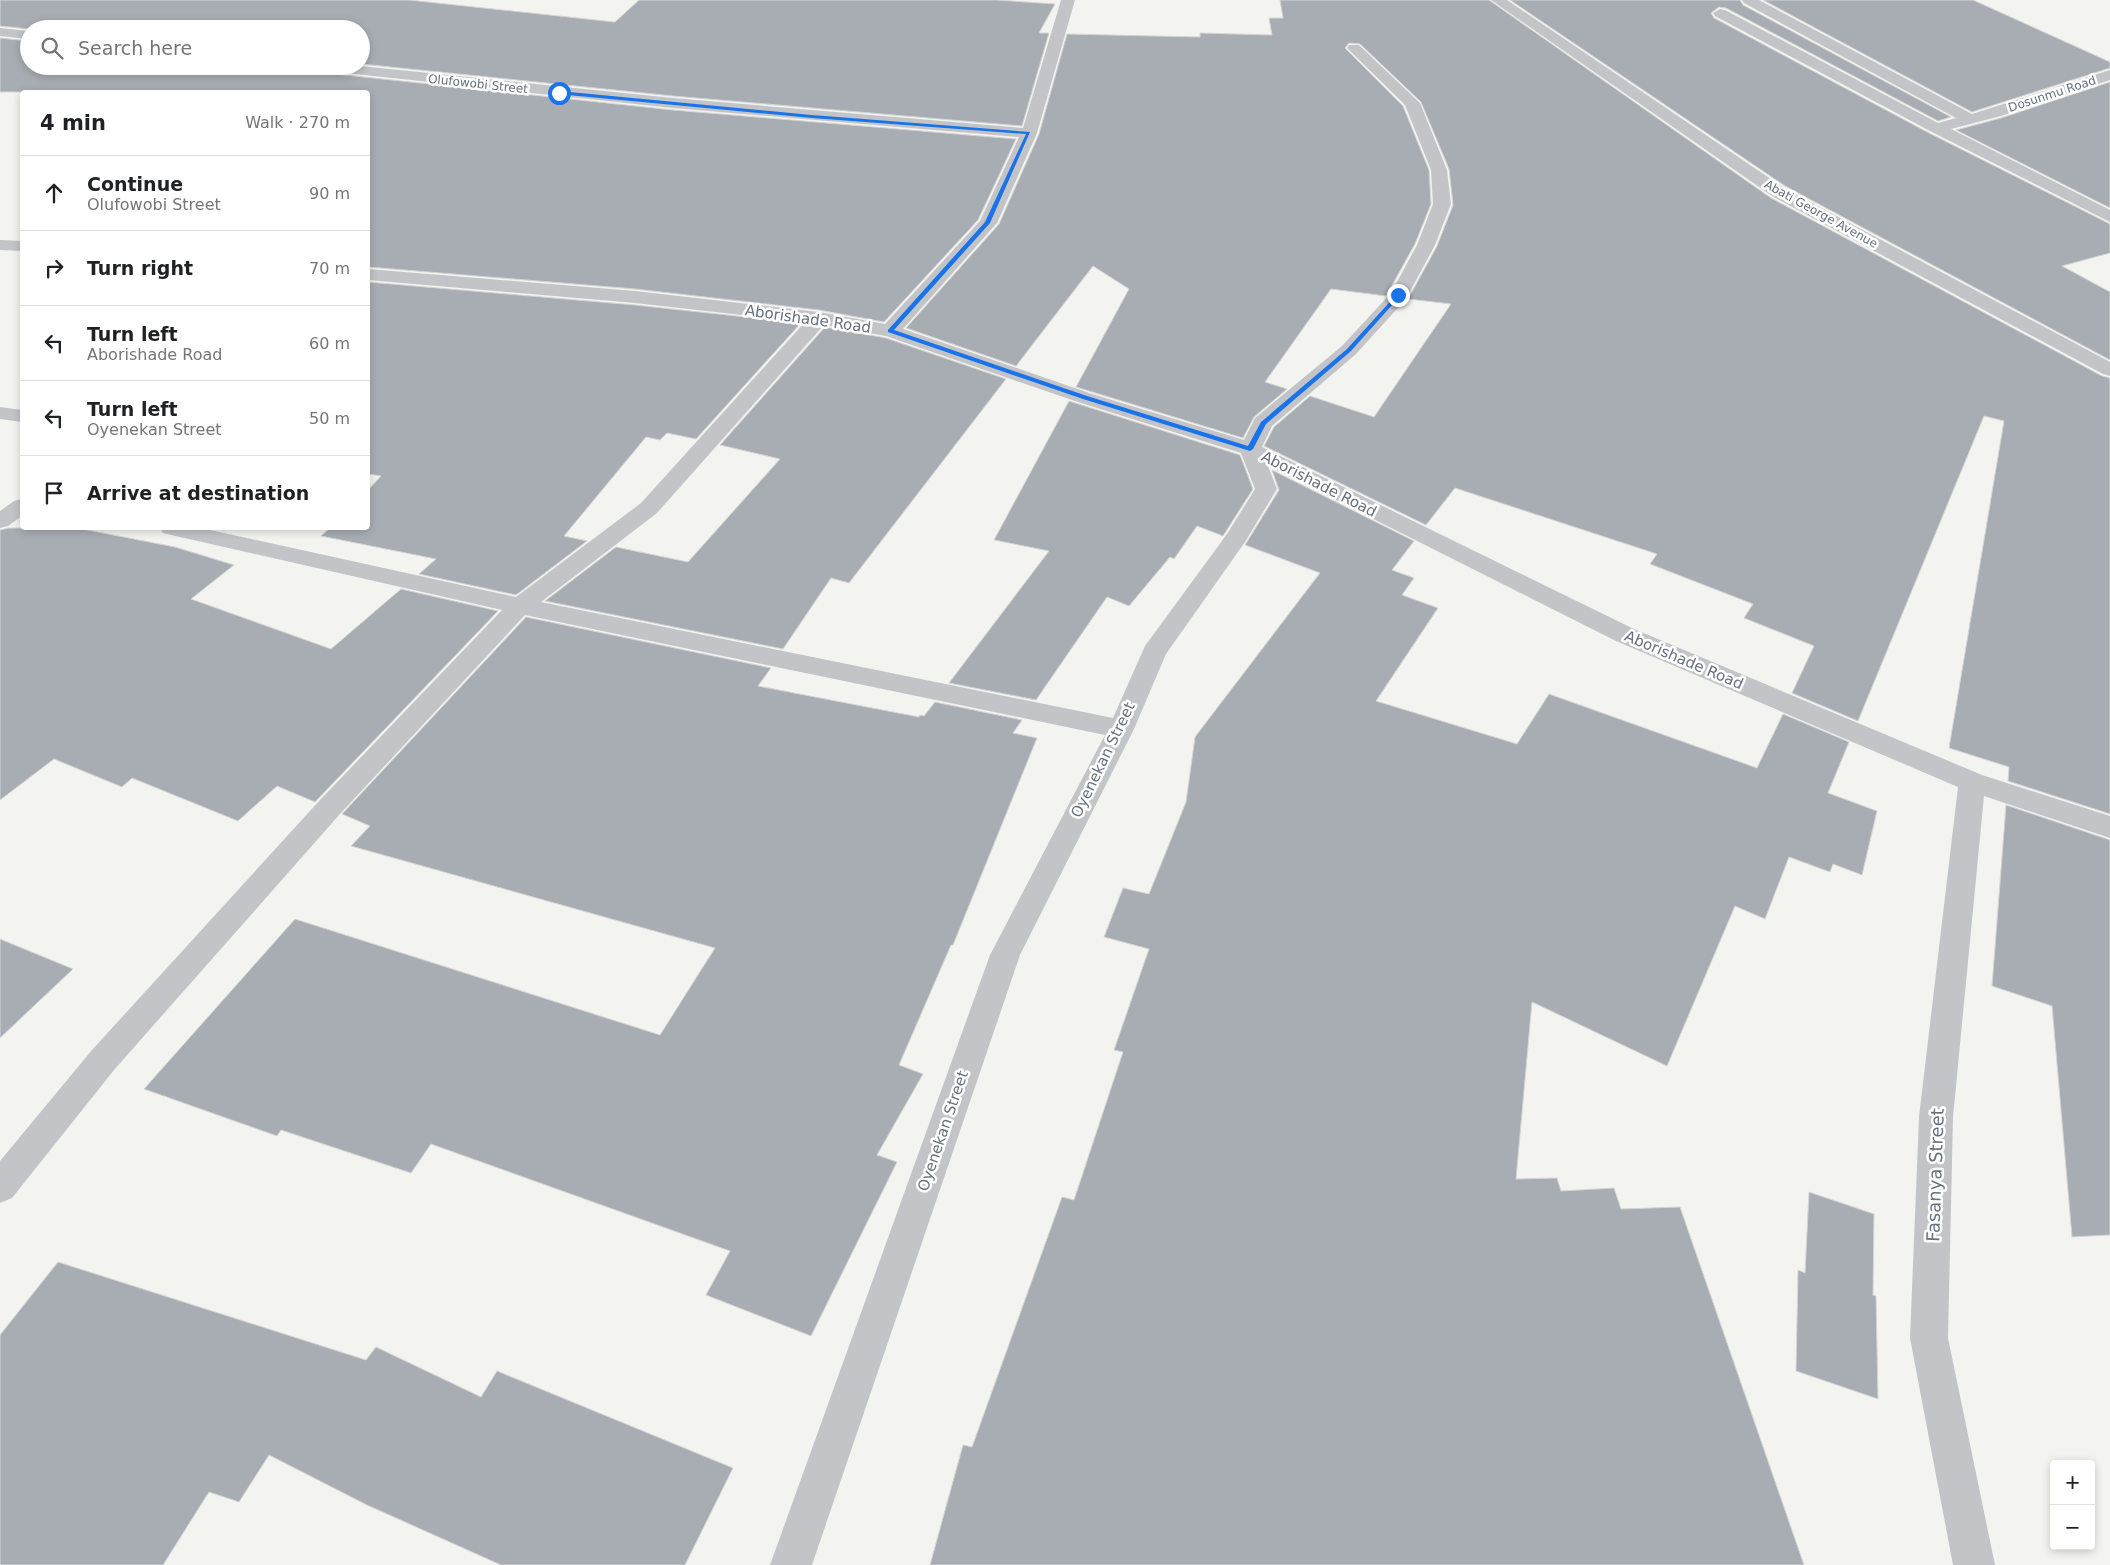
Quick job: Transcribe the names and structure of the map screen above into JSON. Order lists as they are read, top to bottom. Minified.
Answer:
{"streets":{"street":["Olufowobi Street","Dosunmu Road","Abati George Avenue","Aborishade Road","Oyenekan Street","Fasanya Street"]},"crossings":[["Aborishade Road","Oyenekan Street"],["Aborishade Road","Fasanya Street"]],"page":{"search":"Search here","heading":["4 min","Walk · 270 m"],"list":[["Continue","Olufowobi Street","90 m"],["Turn right","70 m"],["Turn left","Aborishade Road","60 m"],["Turn left","Oyenekan Street","50 m"],"Arrive at destination"],"map_buttons":["+","−"]}}
